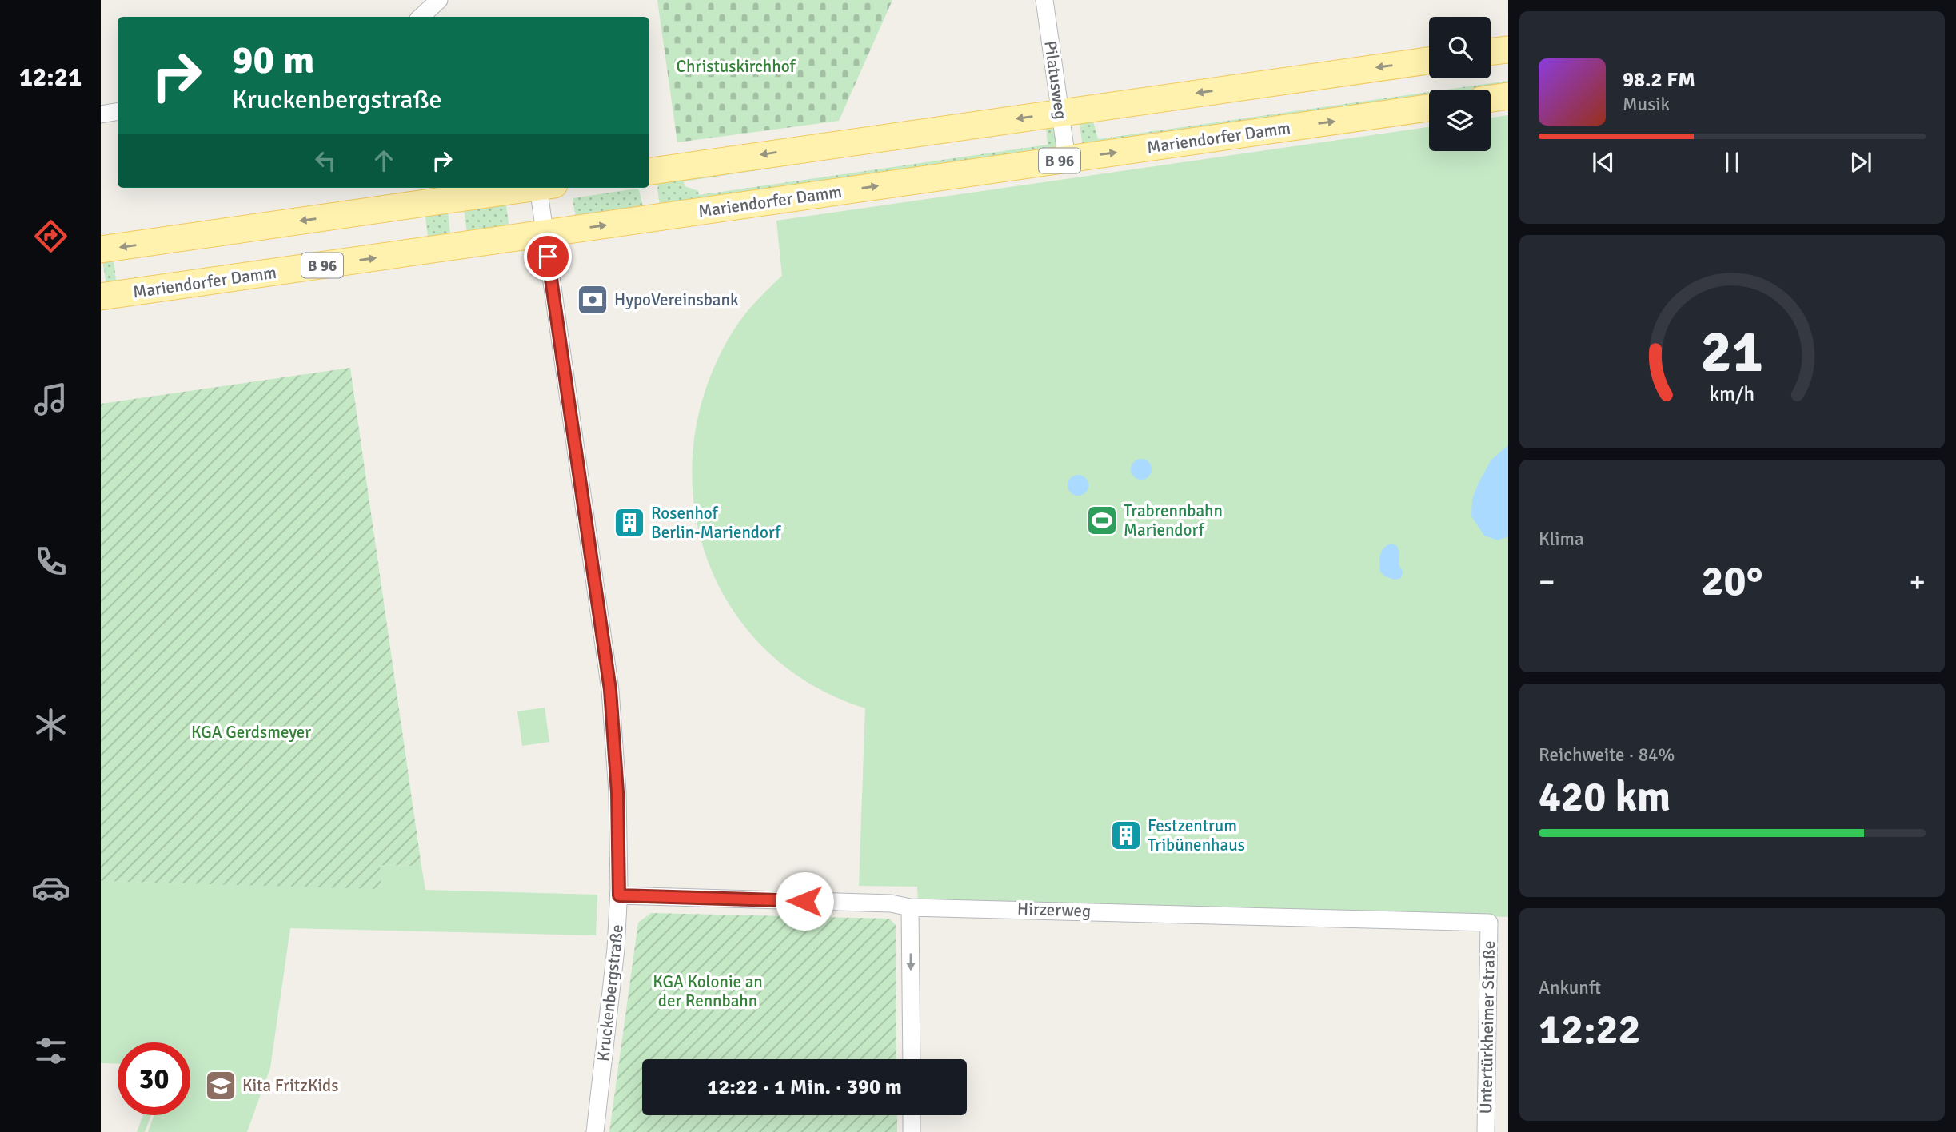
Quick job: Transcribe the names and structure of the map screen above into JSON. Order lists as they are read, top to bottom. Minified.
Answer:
{"streets":{"main road":["Mariendorfer Damm","B 96"],"street":["Pilatusweg","Hirzerweg","Kruckenbergstraße","Untertürkheimer Straße"]},"crossings":[["Pilatusweg","Mariendorfer Damm"],["Mariendorfer Damm","Kruckenbergstraße"],["Hirzerweg","Kruckenbergstraße"],["Hirzerweg","Untertürkheimer Straße"]],"parks":["Christuskirchhof","KGA Gerdsmeyer","KGA Kolonie an der Rennbahn"],"places":{"bank":["HypoVereinsbank"],"sports":["Trabrennbahn Mariendorf"],"building":["Rosenhof Berlin-Mariendorf","Festzentrum Tribünenhaus"],"school or university":["Kita FritzKids"]},"page":{"tabs":"12:21","turn":["90 m","Kruckenbergstraße"],"song":["98.2 FM","Musik"],"tile":["Klima",["Reichweite · 84%","420 km"],["Ankunft","12:22"]],"heat":["−","20°","+"],"limit":"30","trip":"12:22 · 1 Min. · 390 m","gauge":["21","km/h"]}}
